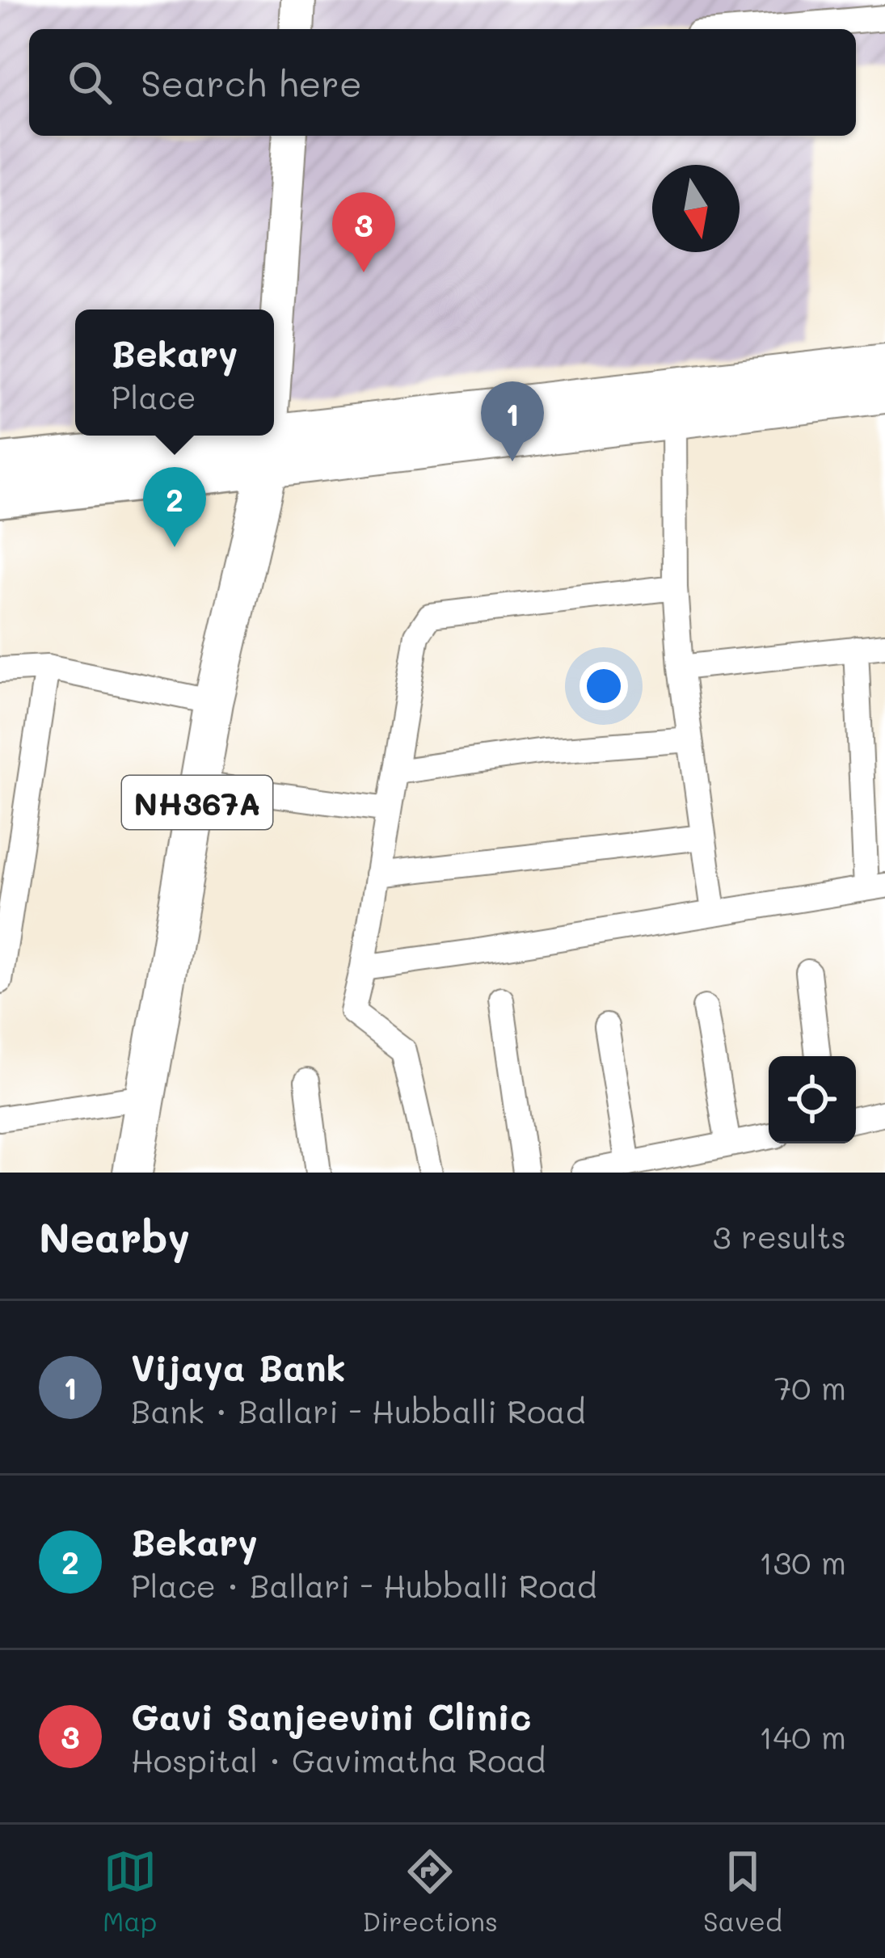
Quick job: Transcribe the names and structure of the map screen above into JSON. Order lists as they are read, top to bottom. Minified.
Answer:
{"streets":{"highway":["NH367A"]},"north":"bottom","page":{"search":"Search here","pins":["3","1","2"],"popup":["Bekary","Place"],"heading":["Nearby","3 results"],"list":[{"mark":"1","name":"Vijaya Bank","note":"Bank · Ballari - Hubballi Road","value":"70 m"},{"mark":"2","name":"Bekary","note":"Place · Ballari - Hubballi Road","value":"130 m"},{"mark":"3","name":"Gavi Sanjeevini Clinic","note":"Hospital · Gavimatha Road","value":"140 m"}],"nav":["Map","Directions","Saved"]}}
